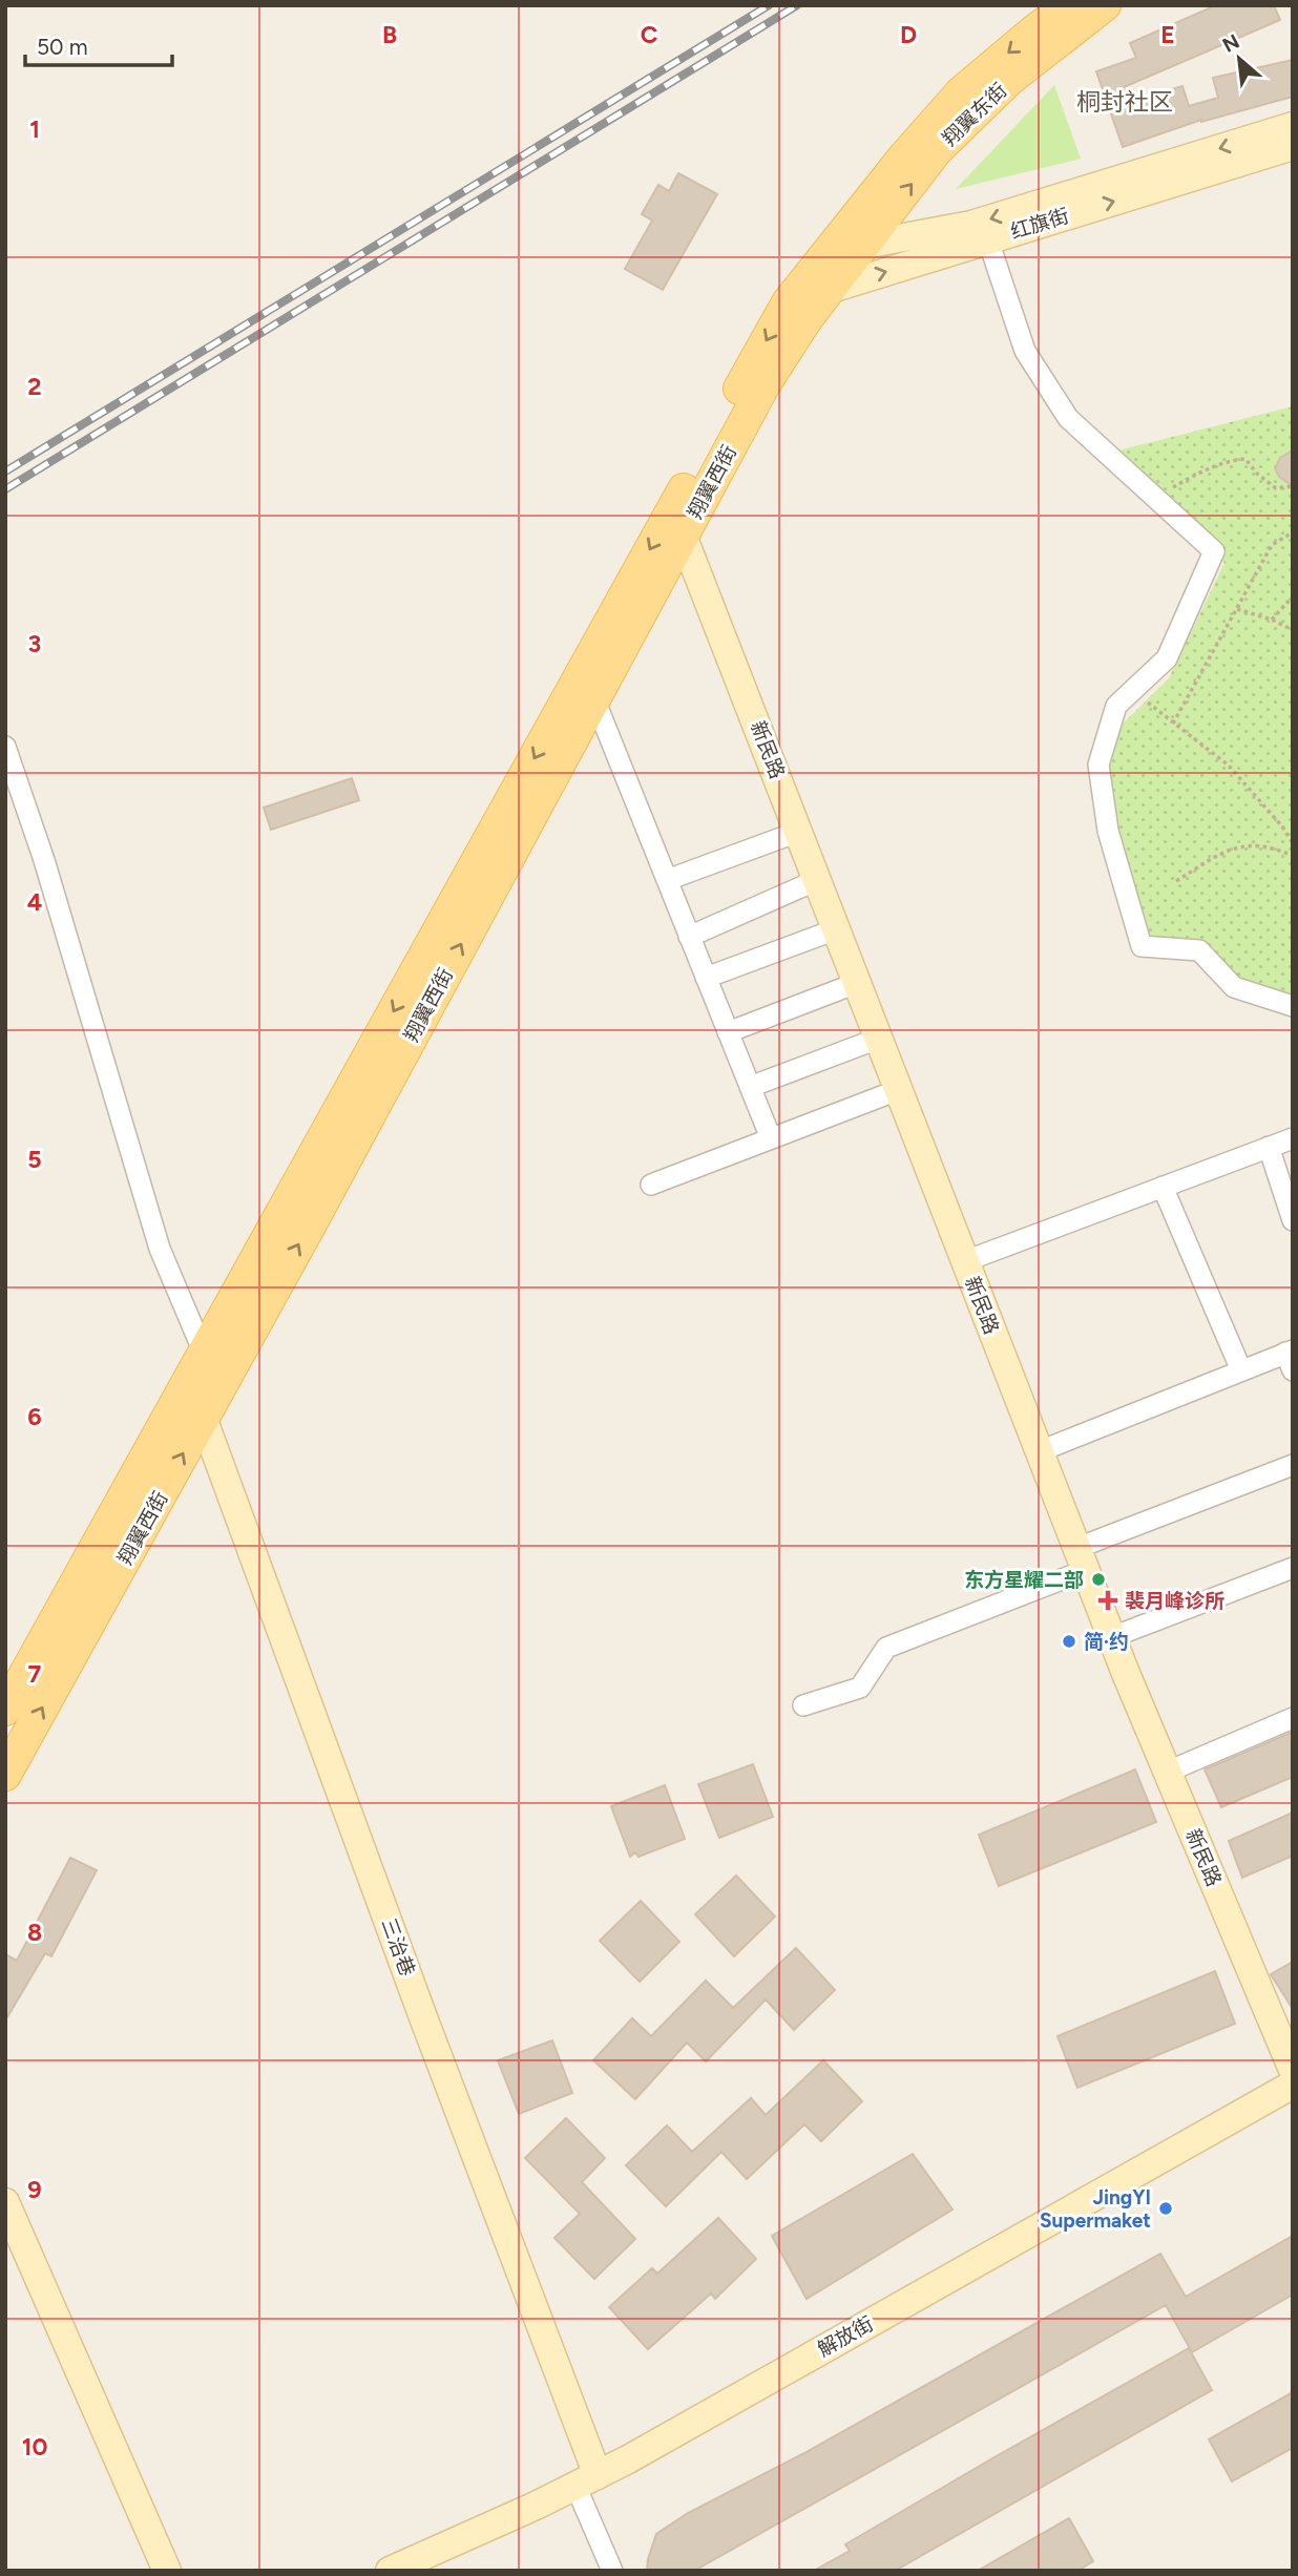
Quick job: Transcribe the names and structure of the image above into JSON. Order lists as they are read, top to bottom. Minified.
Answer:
{"streets":{"main road":["翔翼东街","翔翼西街"],"street":["红旗街","新民路","三治巷","解放街"]},"crossings":[["翔翼东街","红旗街"],["翔翼东街","翔翼西街"],["红旗街","翔翼西街"],["翔翼西街","新民路"],["翔翼西街","三治巷"],["三治巷","解放街"]],"districts":["桐封社区"],"places":{"other":["东方星耀二部","简·约","JingYI Supermaket"],"health":["裴月峰诊所"]},"scale_bar":"50 m","north":"top left","grid":{"columns":["B","C","D","E"],"rows":["1","2","3","4","5","6","7","8","9","10"]}}
